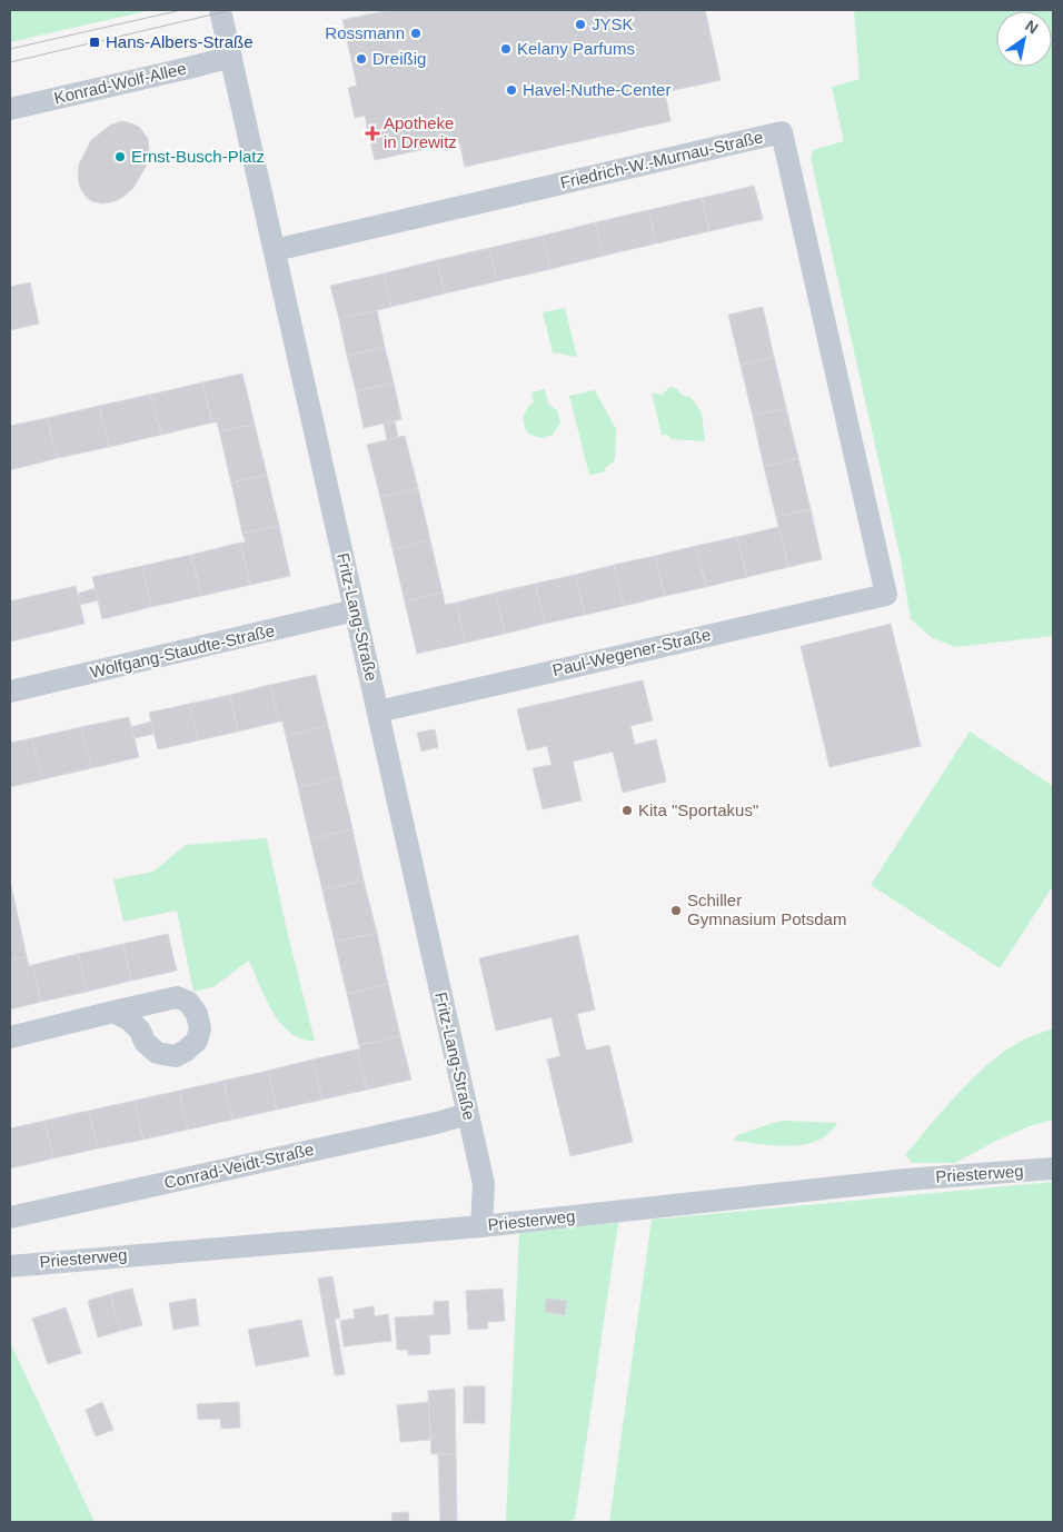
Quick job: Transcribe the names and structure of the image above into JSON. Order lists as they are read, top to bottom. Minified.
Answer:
{"streets":{"street":["Konrad-Wolf-Allee","Friedrich-W.-Murnau-Straße","Fritz-Lang-Straße","Wolfgang-Staudte-Straße","Paul-Wegener-Straße","Conrad-Veidt-Straße","Priesterweg"]},"crossings":[["Konrad-Wolf-Allee","Fritz-Lang-Straße"],["Friedrich-W.-Murnau-Straße","Fritz-Lang-Straße"],["Friedrich-W.-Murnau-Straße","Paul-Wegener-Straße"],["Fritz-Lang-Straße","Wolfgang-Staudte-Straße"],["Fritz-Lang-Straße","Paul-Wegener-Straße"],["Fritz-Lang-Straße","Conrad-Veidt-Straße"],["Fritz-Lang-Straße","Priesterweg"]],"places":{"other":["JYSK","Rossmann","Kelany Parfums","Dreißig","Havel-Nuthe-Center","Ernst-Busch-Platz","Kita \"Sportakus\"","Schiller Gymnasium Potsdam"],"transit":["Hans-Albers-Straße"],"health":["Apotheke in Drewitz"]},"north":"top right"}
